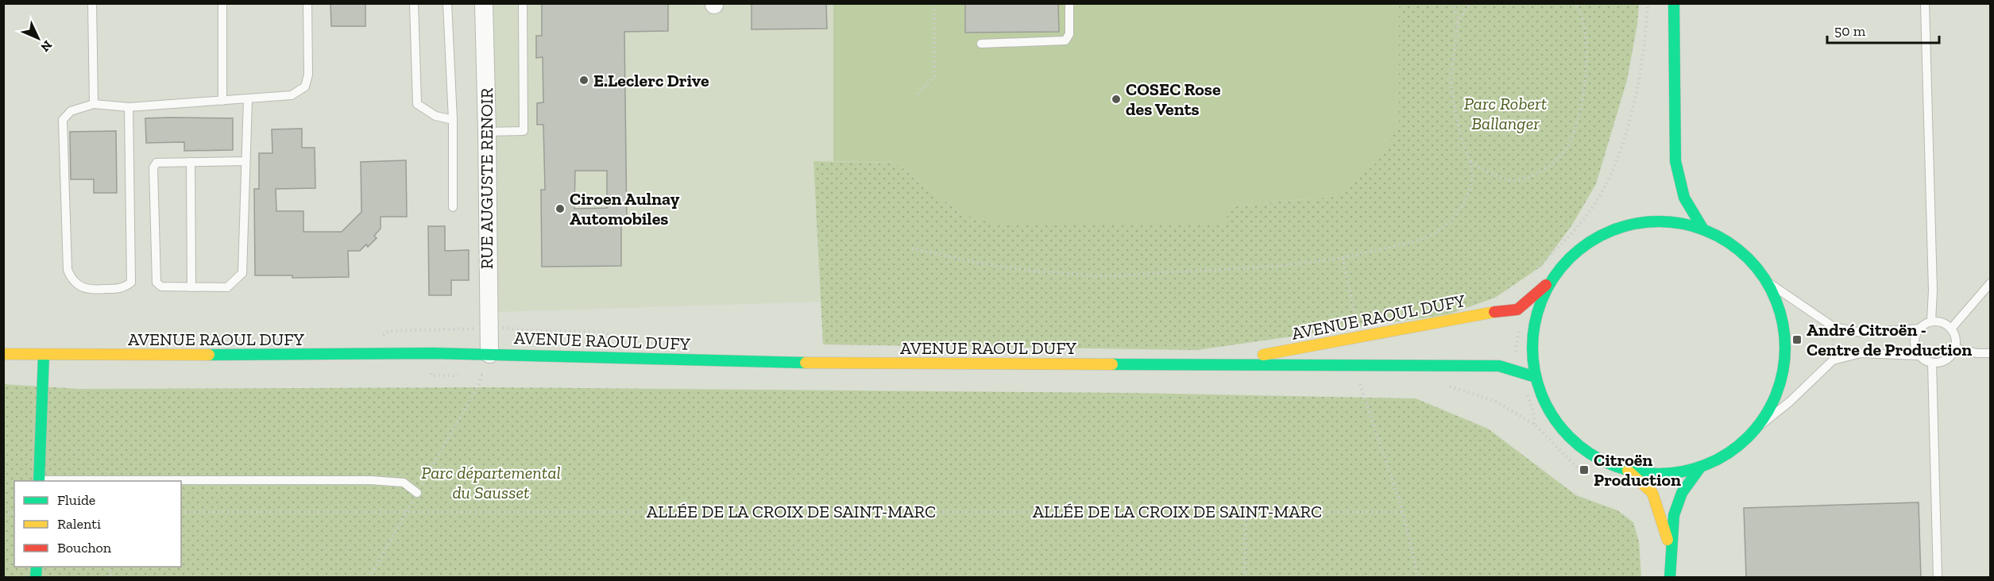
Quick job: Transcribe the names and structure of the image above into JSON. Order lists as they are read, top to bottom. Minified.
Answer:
{"streets":{"main road":["AVENUE RAOUL DUFY"],"street":["RUE AUGUSTE RENOIR"],"path":["ALLÉE DE LA CROIX DE SAINT-MARC"]},"crossings":[["RUE AUGUSTE RENOIR","AVENUE RAOUL DUFY"]],"parks":["Parc Robert Ballanger","Parc départemental du Sausset"],"places":{"other":["E.Leclerc Drive","COSEC Rose des Vents","Ciroen Aulnay Automobiles"],"transit":["André Citroën - Centre de Production","Citroën Production"]},"legend":["Fluide","Ralenti","Bouchon"],"scale_bar":"50 m","north":"bottom right"}
